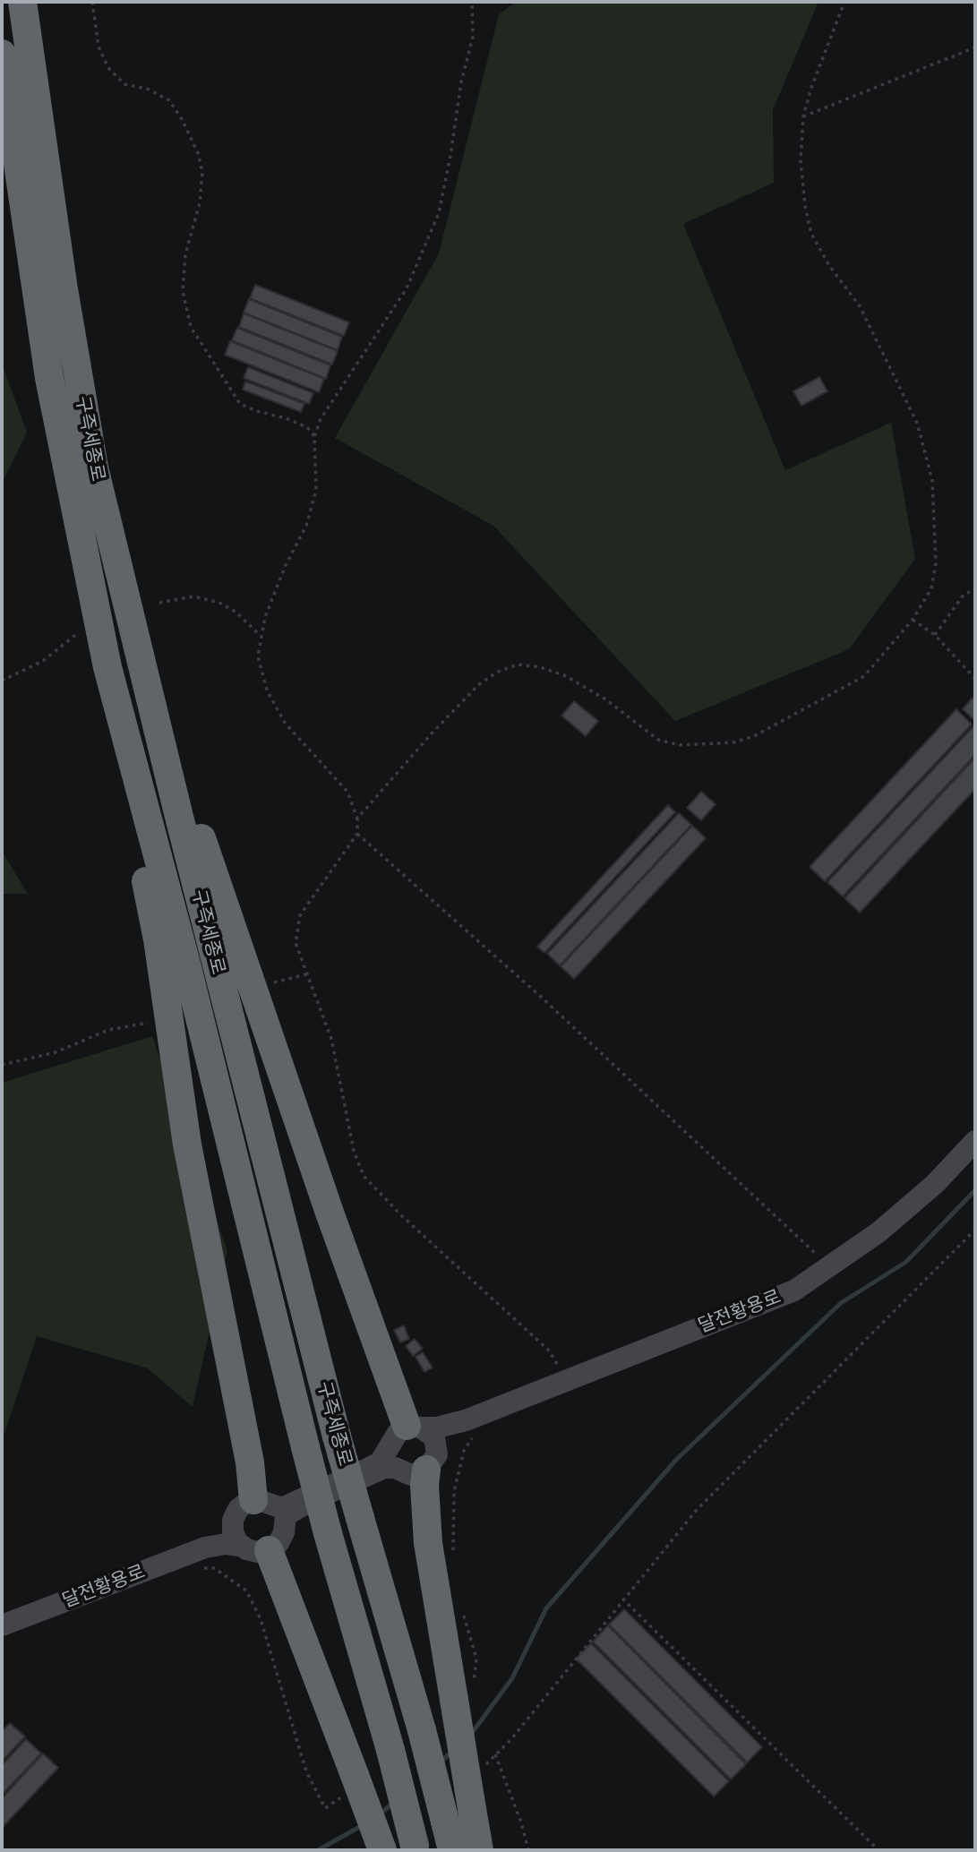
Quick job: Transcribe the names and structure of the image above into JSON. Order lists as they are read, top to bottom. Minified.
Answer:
{"streets":{"highway":["구즉세종로"],"main road":["달전황용로"]}}
